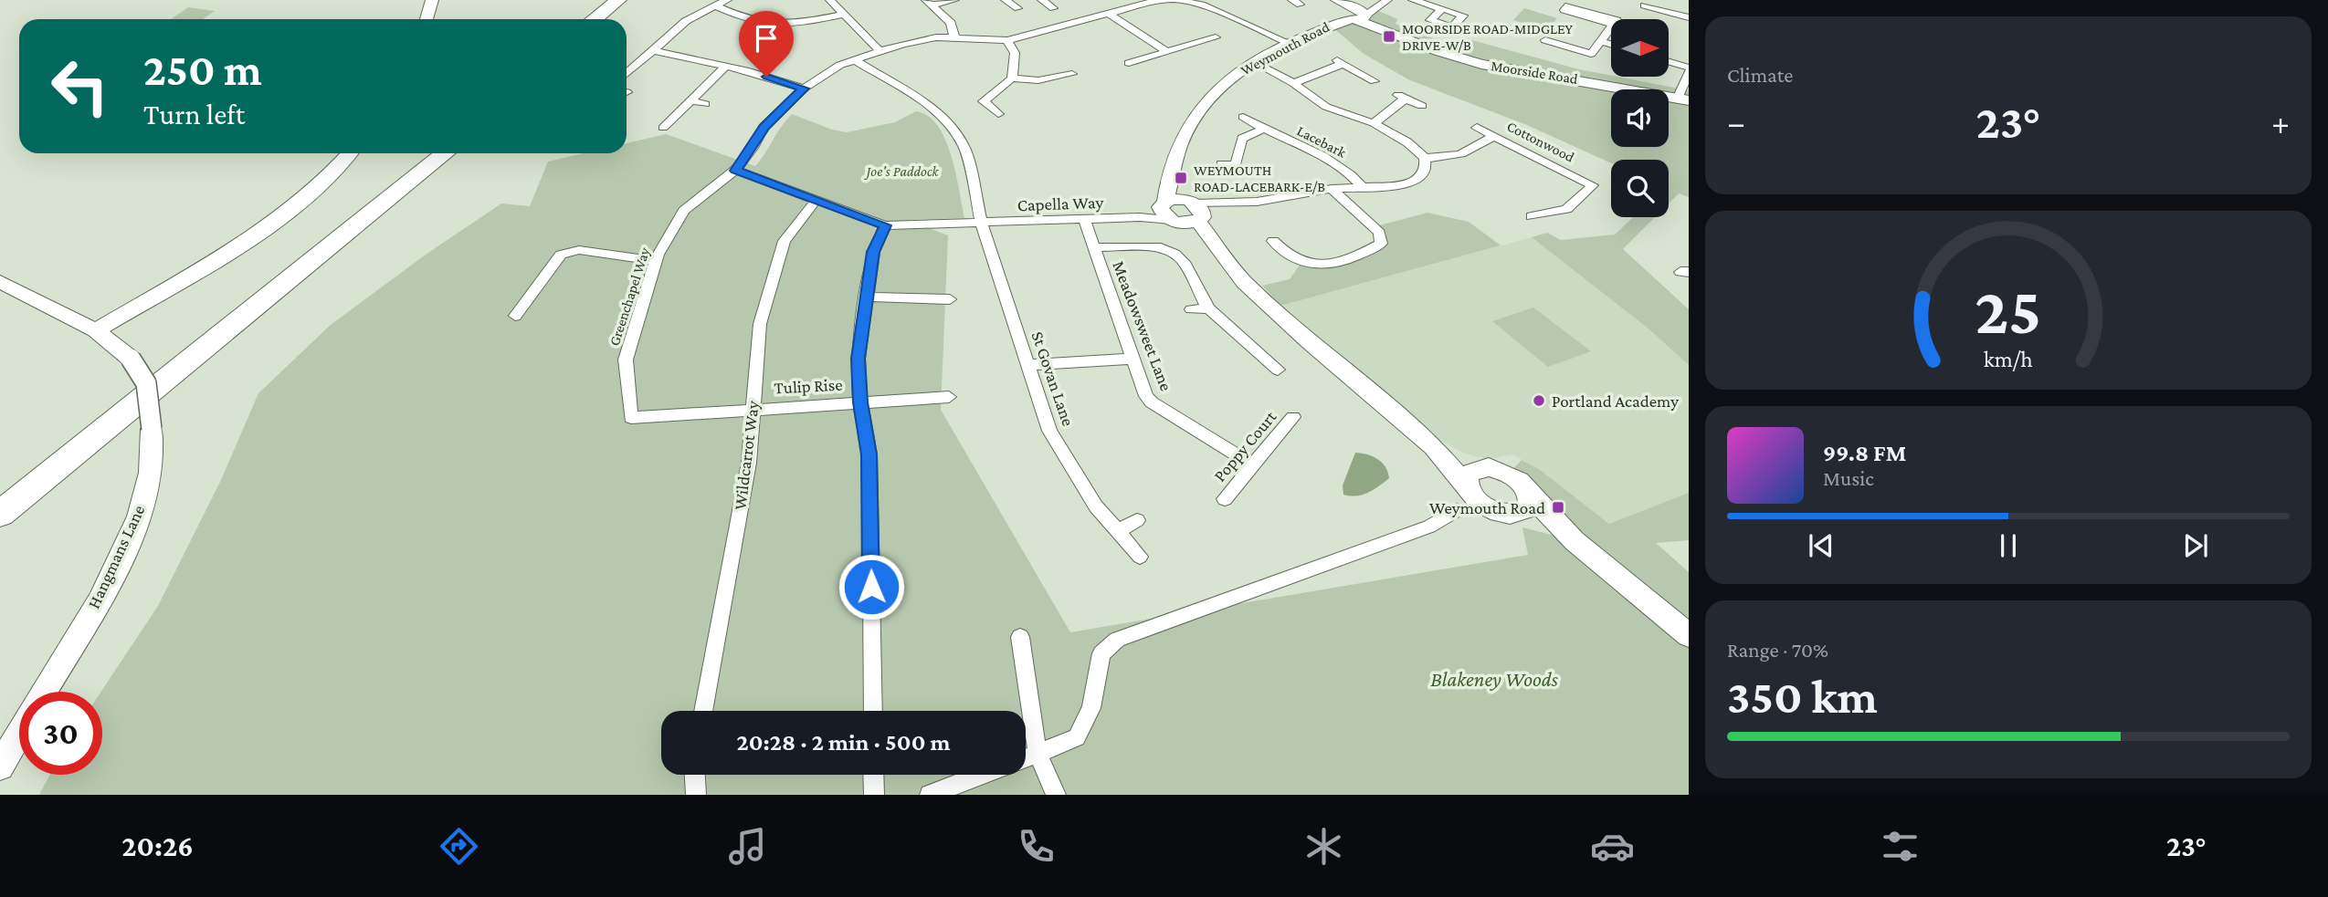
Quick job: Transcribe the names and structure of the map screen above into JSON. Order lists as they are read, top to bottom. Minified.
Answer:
{"streets":{"street":["Weymouth Road","Moorside Road","Lacebark","Cottonwood","Capella Way","Greenchapel Way","Meadowsweet Lane","St Govan Lane","Tulip Rise","Poppy Court","Wildcarrot Way","Hangmans Lane"]},"crossings":[["Weymouth Road","Moorside Road"],["Weymouth Road","Capella Way"],["Capella Way","Meadowsweet Lane"],["Capella Way","St Govan Lane"],["Greenchapel Way","St Govan Lane"],["Greenchapel Way","Tulip Rise"],["Meadowsweet Lane","Poppy Court"],["Tulip Rise","Wildcarrot Way"]],"parks":["Joe's Paddock","Blakeney Woods"],"places":{"transit":["MOORSIDE ROAD-MIDGLEY DRIVE-W/B","WEYMOUTH ROAD-LACEBARK-E/B","Weymouth Road"],"other":["Portland Academy"]},"north":"right","page":{"tile":["Climate",["Range · 70%","350 km"]],"turn":["250 m","Turn left"],"heat":["−","23°","+"],"song":["99.8 FM","Music"],"limit":"30","trip":"20:28 · 2 min · 500 m","tabs":["20:26","23°"],"gauge":["25","km/h"]}}
